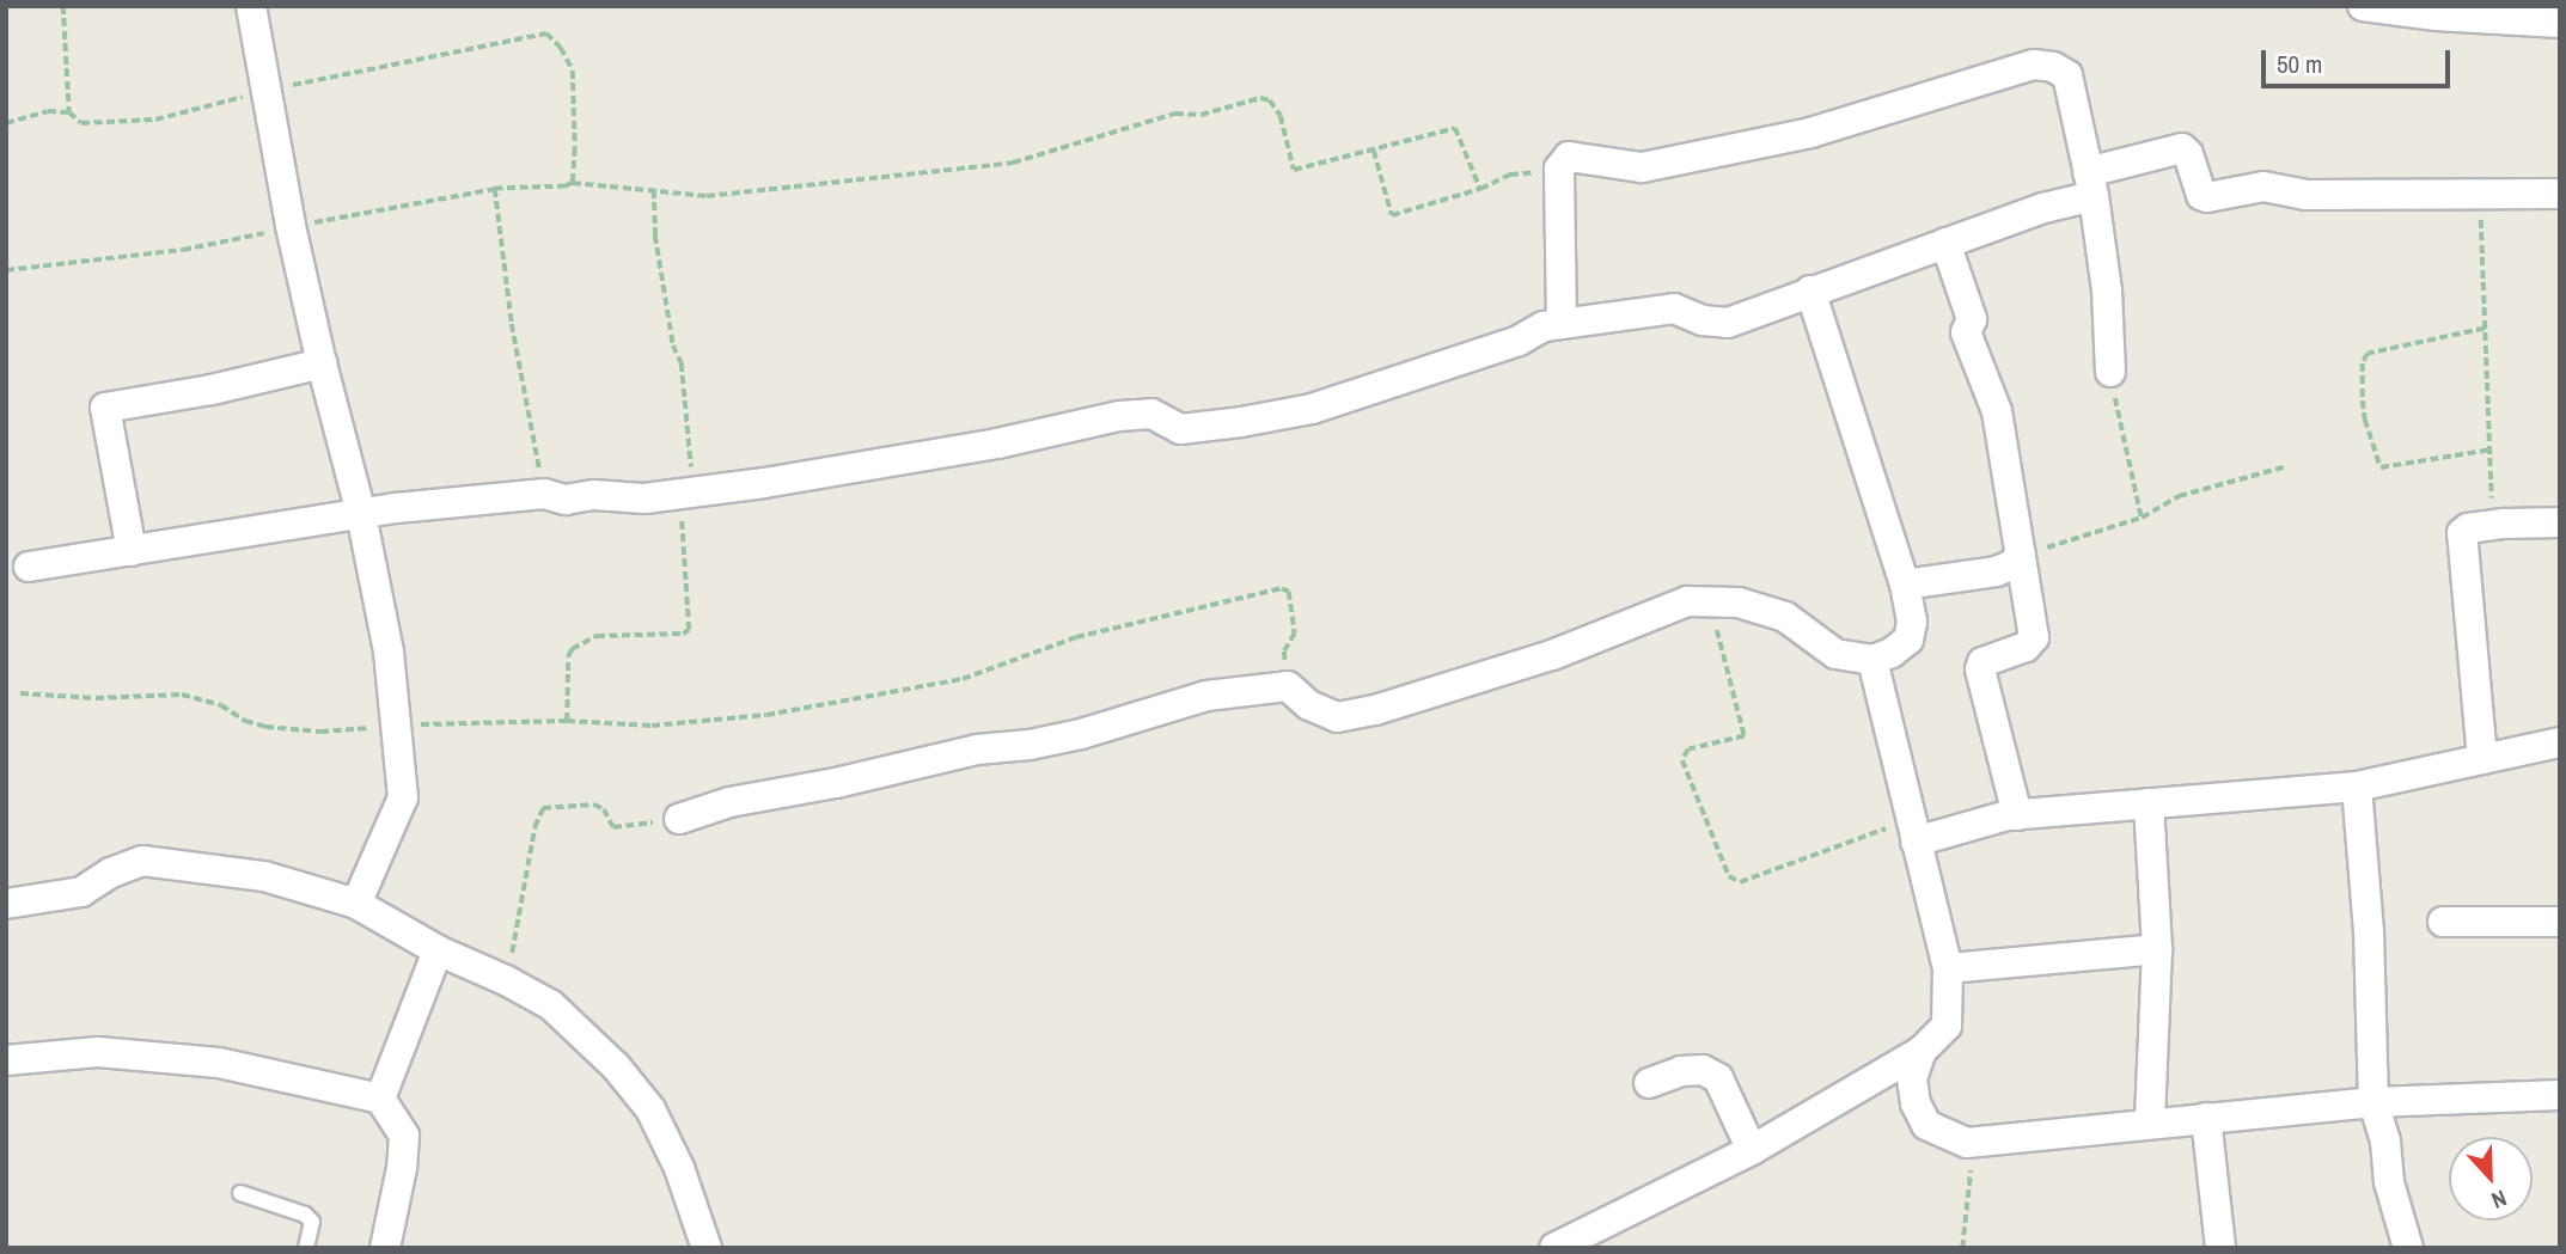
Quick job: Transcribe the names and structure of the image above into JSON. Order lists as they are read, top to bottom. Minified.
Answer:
{"scale_bar":"50 m","north":"bottom"}
